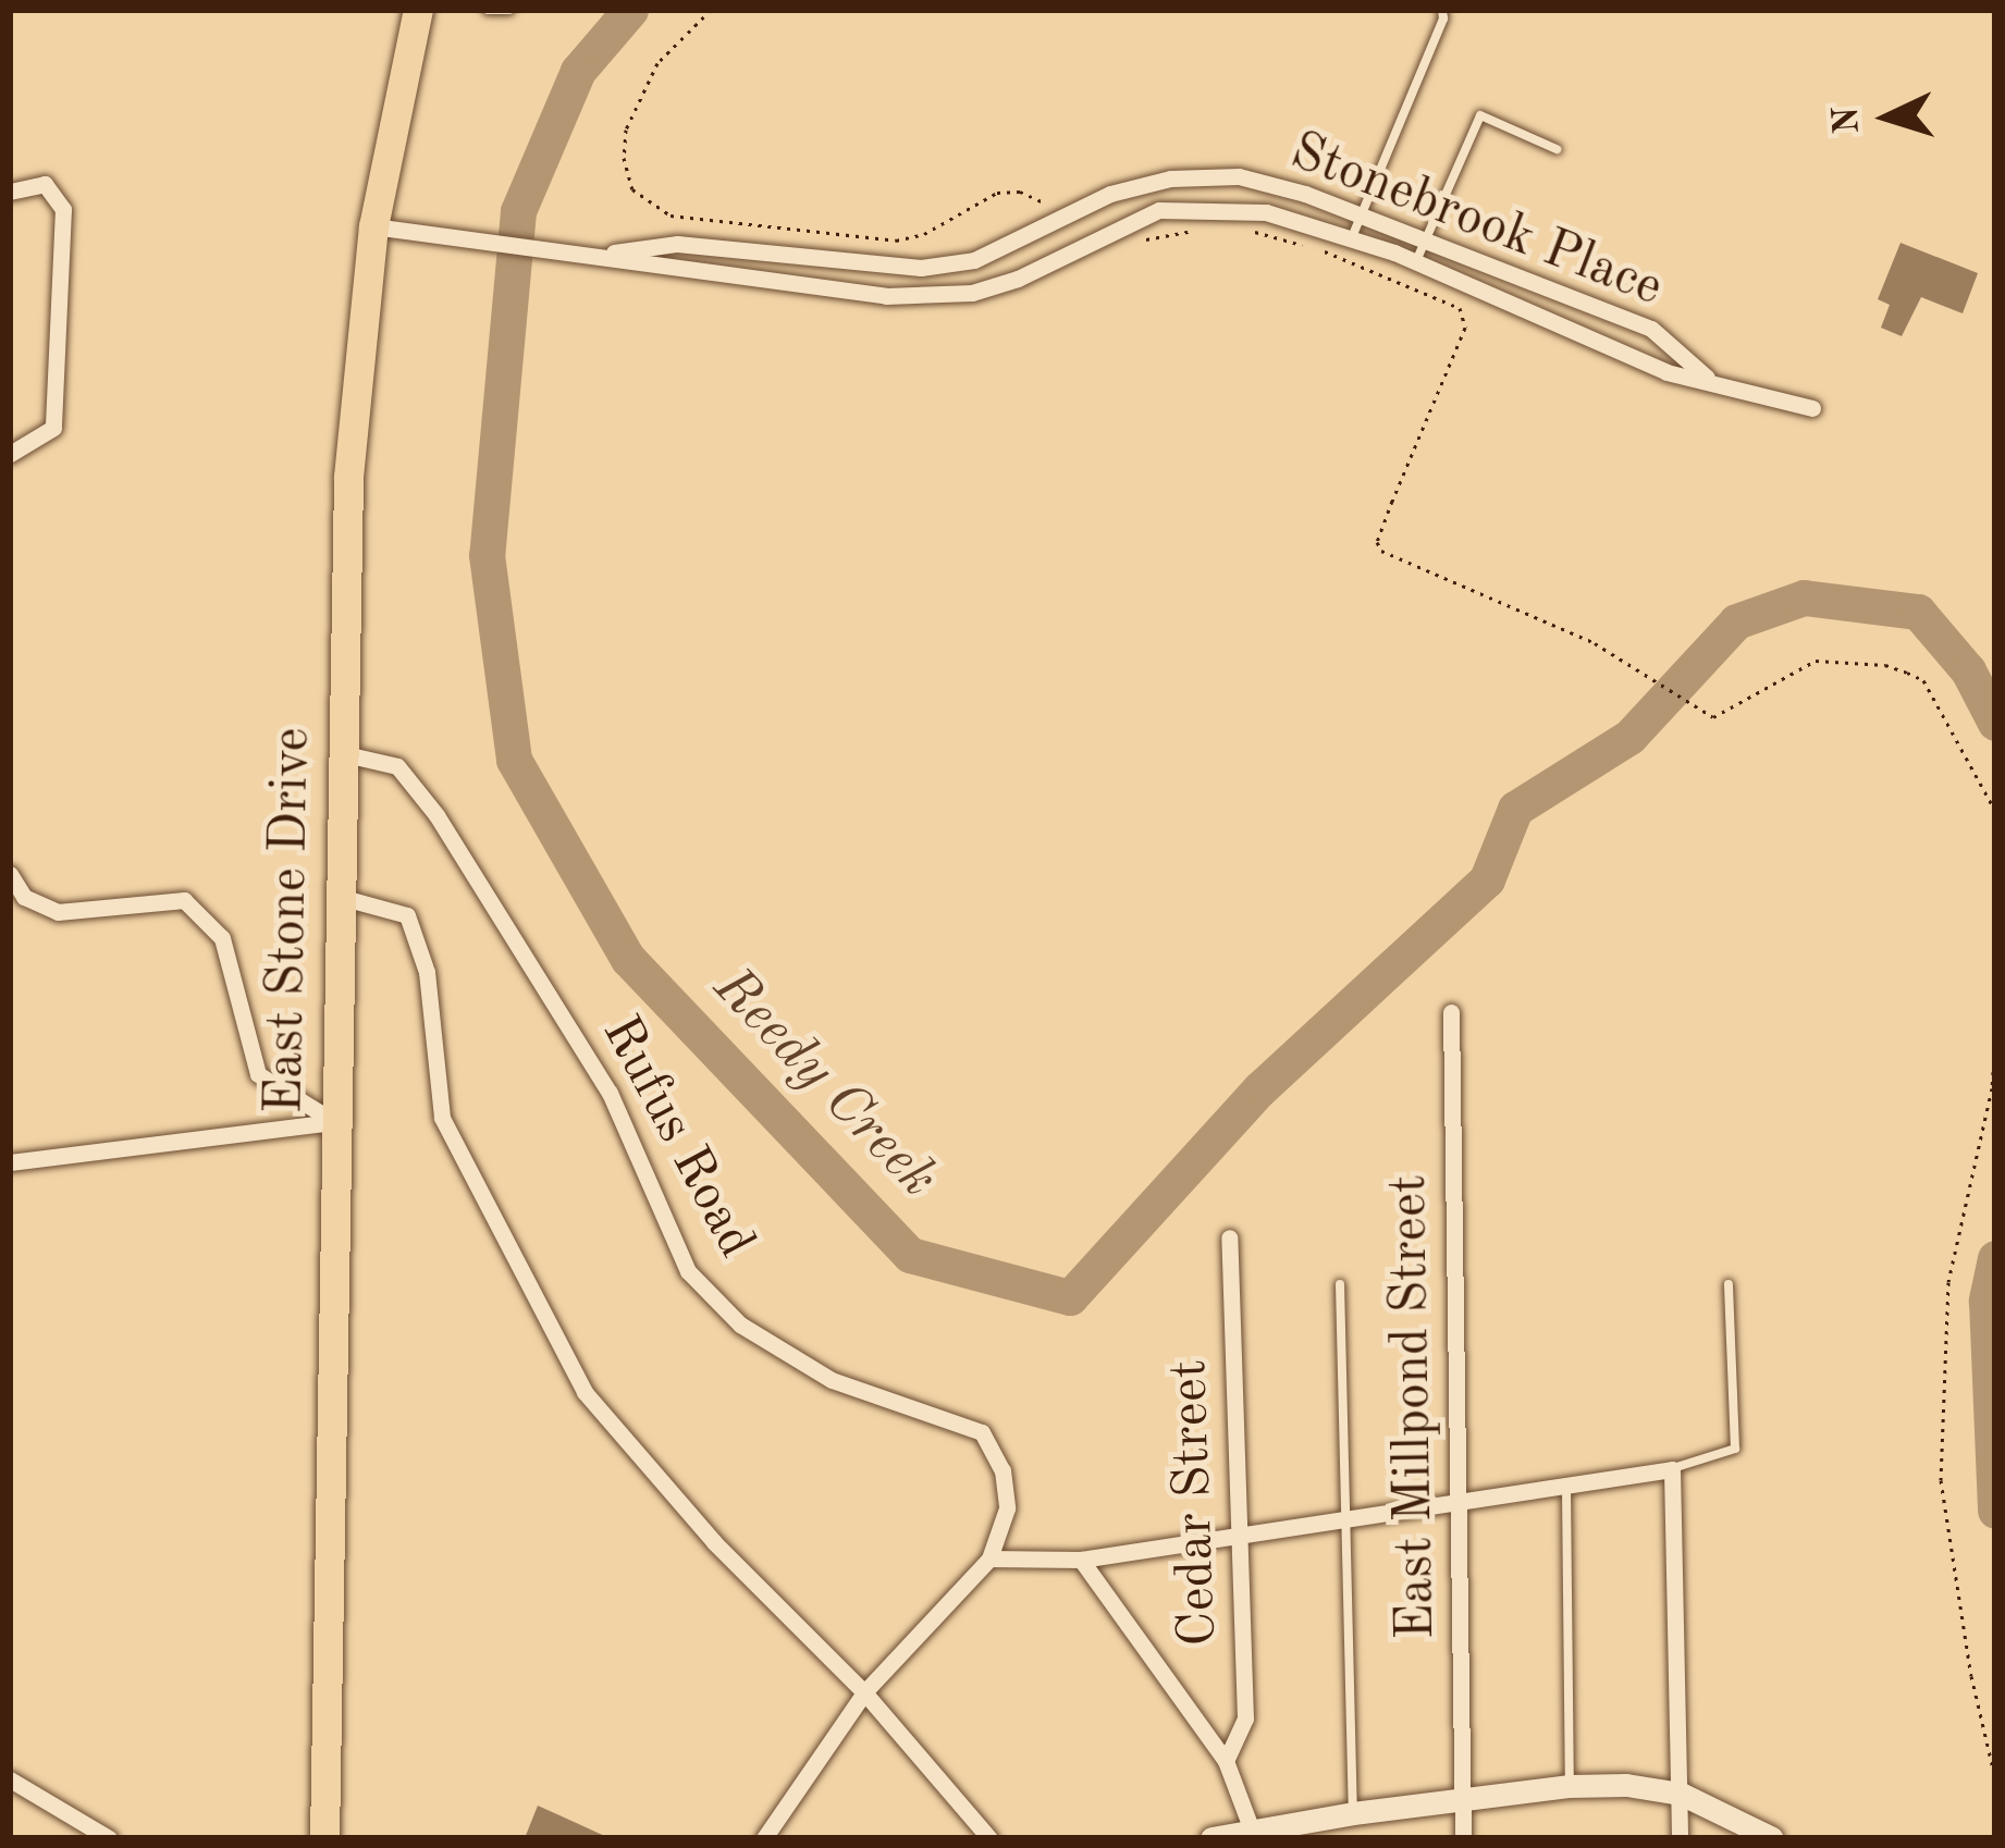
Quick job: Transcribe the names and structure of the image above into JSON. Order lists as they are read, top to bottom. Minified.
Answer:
{"streets":{"highway":["East Stone Drive"],"street":["Stonebrook Place","Rufus Road","East Millpond Street","Cedar Street"]},"crossings":[["Stonebrook Place","East Stone Drive"],["East Stone Drive","Rufus Road"]],"water":["Reedy Creek"],"north":"left"}
